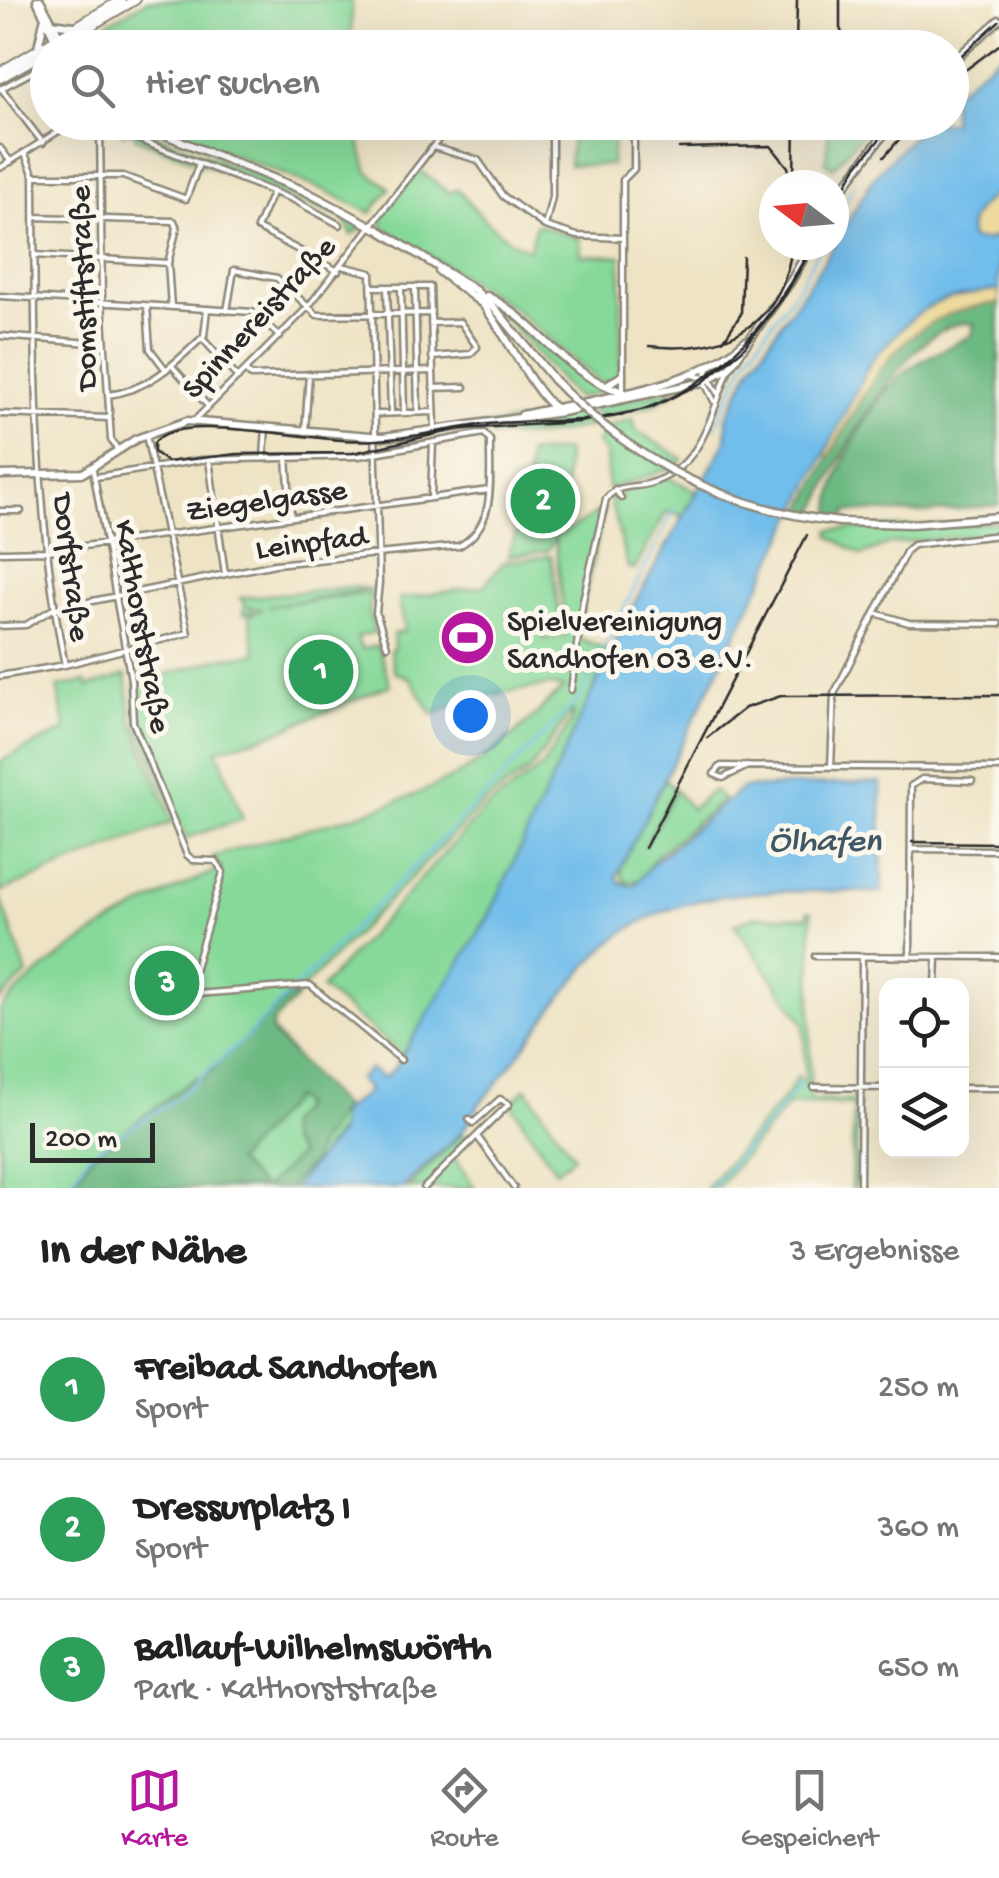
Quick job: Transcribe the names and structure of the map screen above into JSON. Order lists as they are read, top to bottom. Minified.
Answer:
{"streets":{"main road":["Spinnereistraße"],"street":["Domstiftstraße","Ziegelgasse","Leinpfad","Dorfstraße","Kalthorststraße"]},"crossings":[["Domstiftstraße","Spinnereistraße"],["Spinnereistraße","Kalthorststraße"],["Ziegelgasse","Leinpfad"],["Ziegelgasse","Dorfstraße"],["Ziegelgasse","Kalthorststraße"],["Leinpfad","Dorfstraße"],["Leinpfad","Kalthorststraße"]],"water":["Ölhafen"],"places":{"sports":["Spielvereinigung Sandhofen 03 e.V."]},"scale_bar":"200 m","north":"left","page":{"search":"Hier suchen","pins":["2","1","3"],"scale":"200 m","heading":["In der Nähe","3 Ergebnisse"],"list":[{"mark":"1","name":"Freibad Sandhofen","note":"Sport","value":"250 m"},{"mark":"2","name":"Dressurplatz I","note":"Sport","value":"360 m"},{"mark":"3","name":"Ballauf-Wilhelmswörth","note":"Park · Kalthorststraße","value":"650 m"}],"nav":["Karte","Route","Gespeichert"]}}
